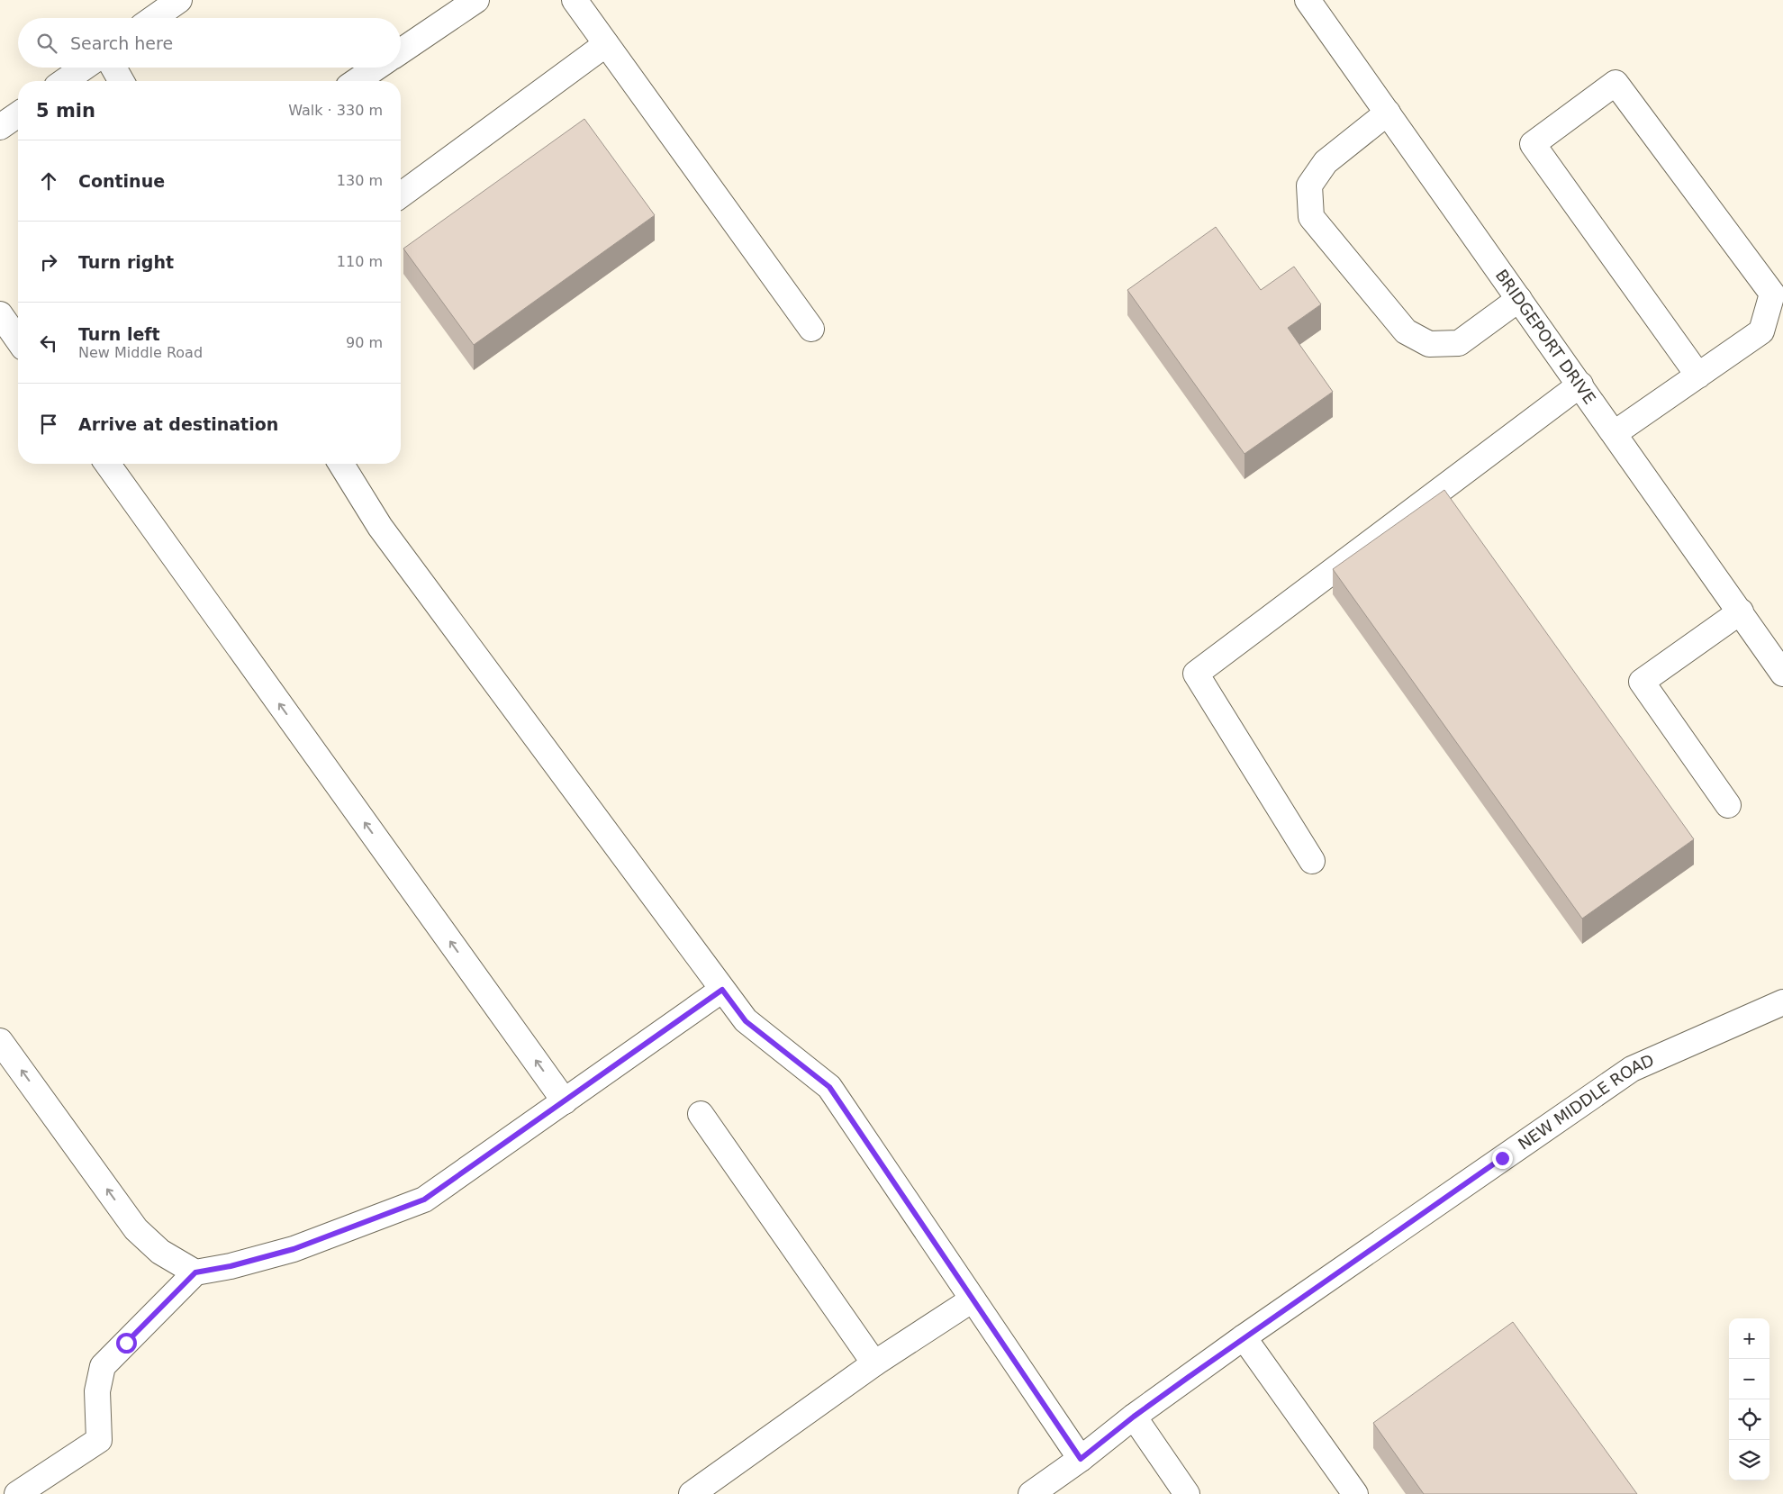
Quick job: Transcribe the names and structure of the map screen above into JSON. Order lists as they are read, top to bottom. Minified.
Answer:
{"streets":{"street":["BRIDGEPORT DRIVE","NEW MIDDLE ROAD"]},"page":{"search":"Search here","heading":["5 min","Walk · 330 m"],"list":[["Continue","130 m"],["Turn right","110 m"],["Turn left","New Middle Road","90 m"],"Arrive at destination"],"map_buttons":["+","−"]}}
